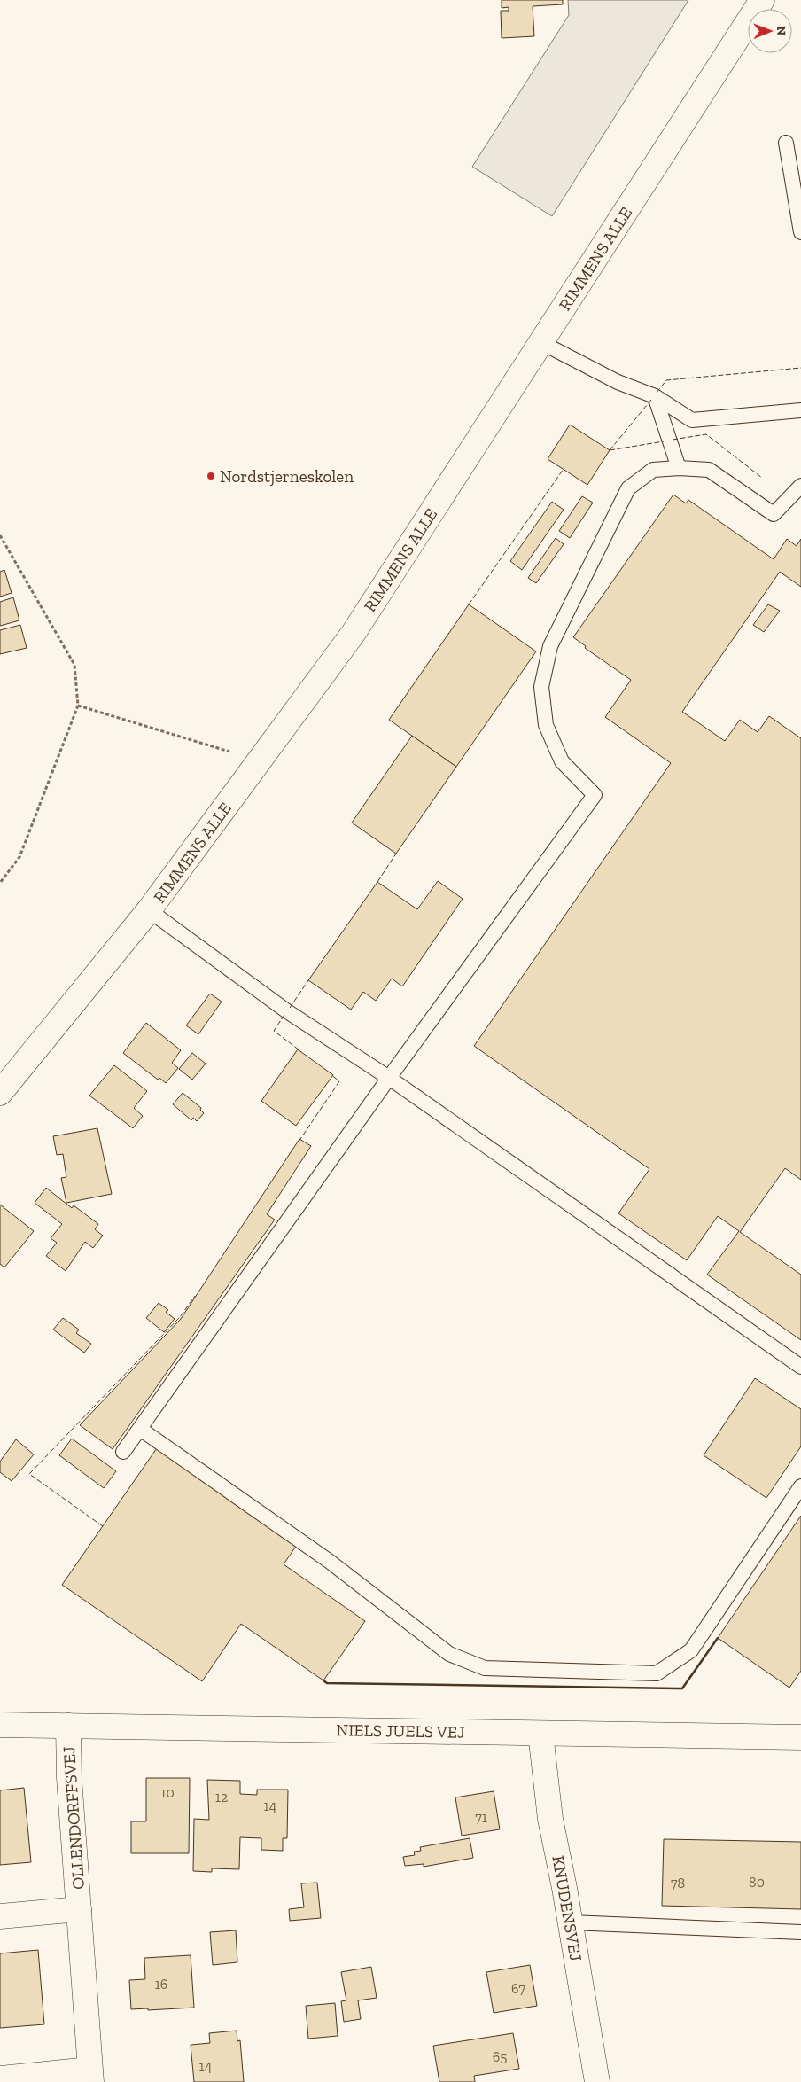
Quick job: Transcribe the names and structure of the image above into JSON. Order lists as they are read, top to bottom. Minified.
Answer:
{"streets":{"street":["RIMMENS ALLE","NIELS JUELS VEJ","OLLENDORFFSVEJ","KNUDENSVEJ"]},"crossings":[["NIELS JUELS VEJ","OLLENDORFFSVEJ"],["NIELS JUELS VEJ","KNUDENSVEJ"]],"places":["Nordstjerneskolen"],"house_numbers":["10","12","14","71","80","78","16","67","65","14"],"north":"right"}
